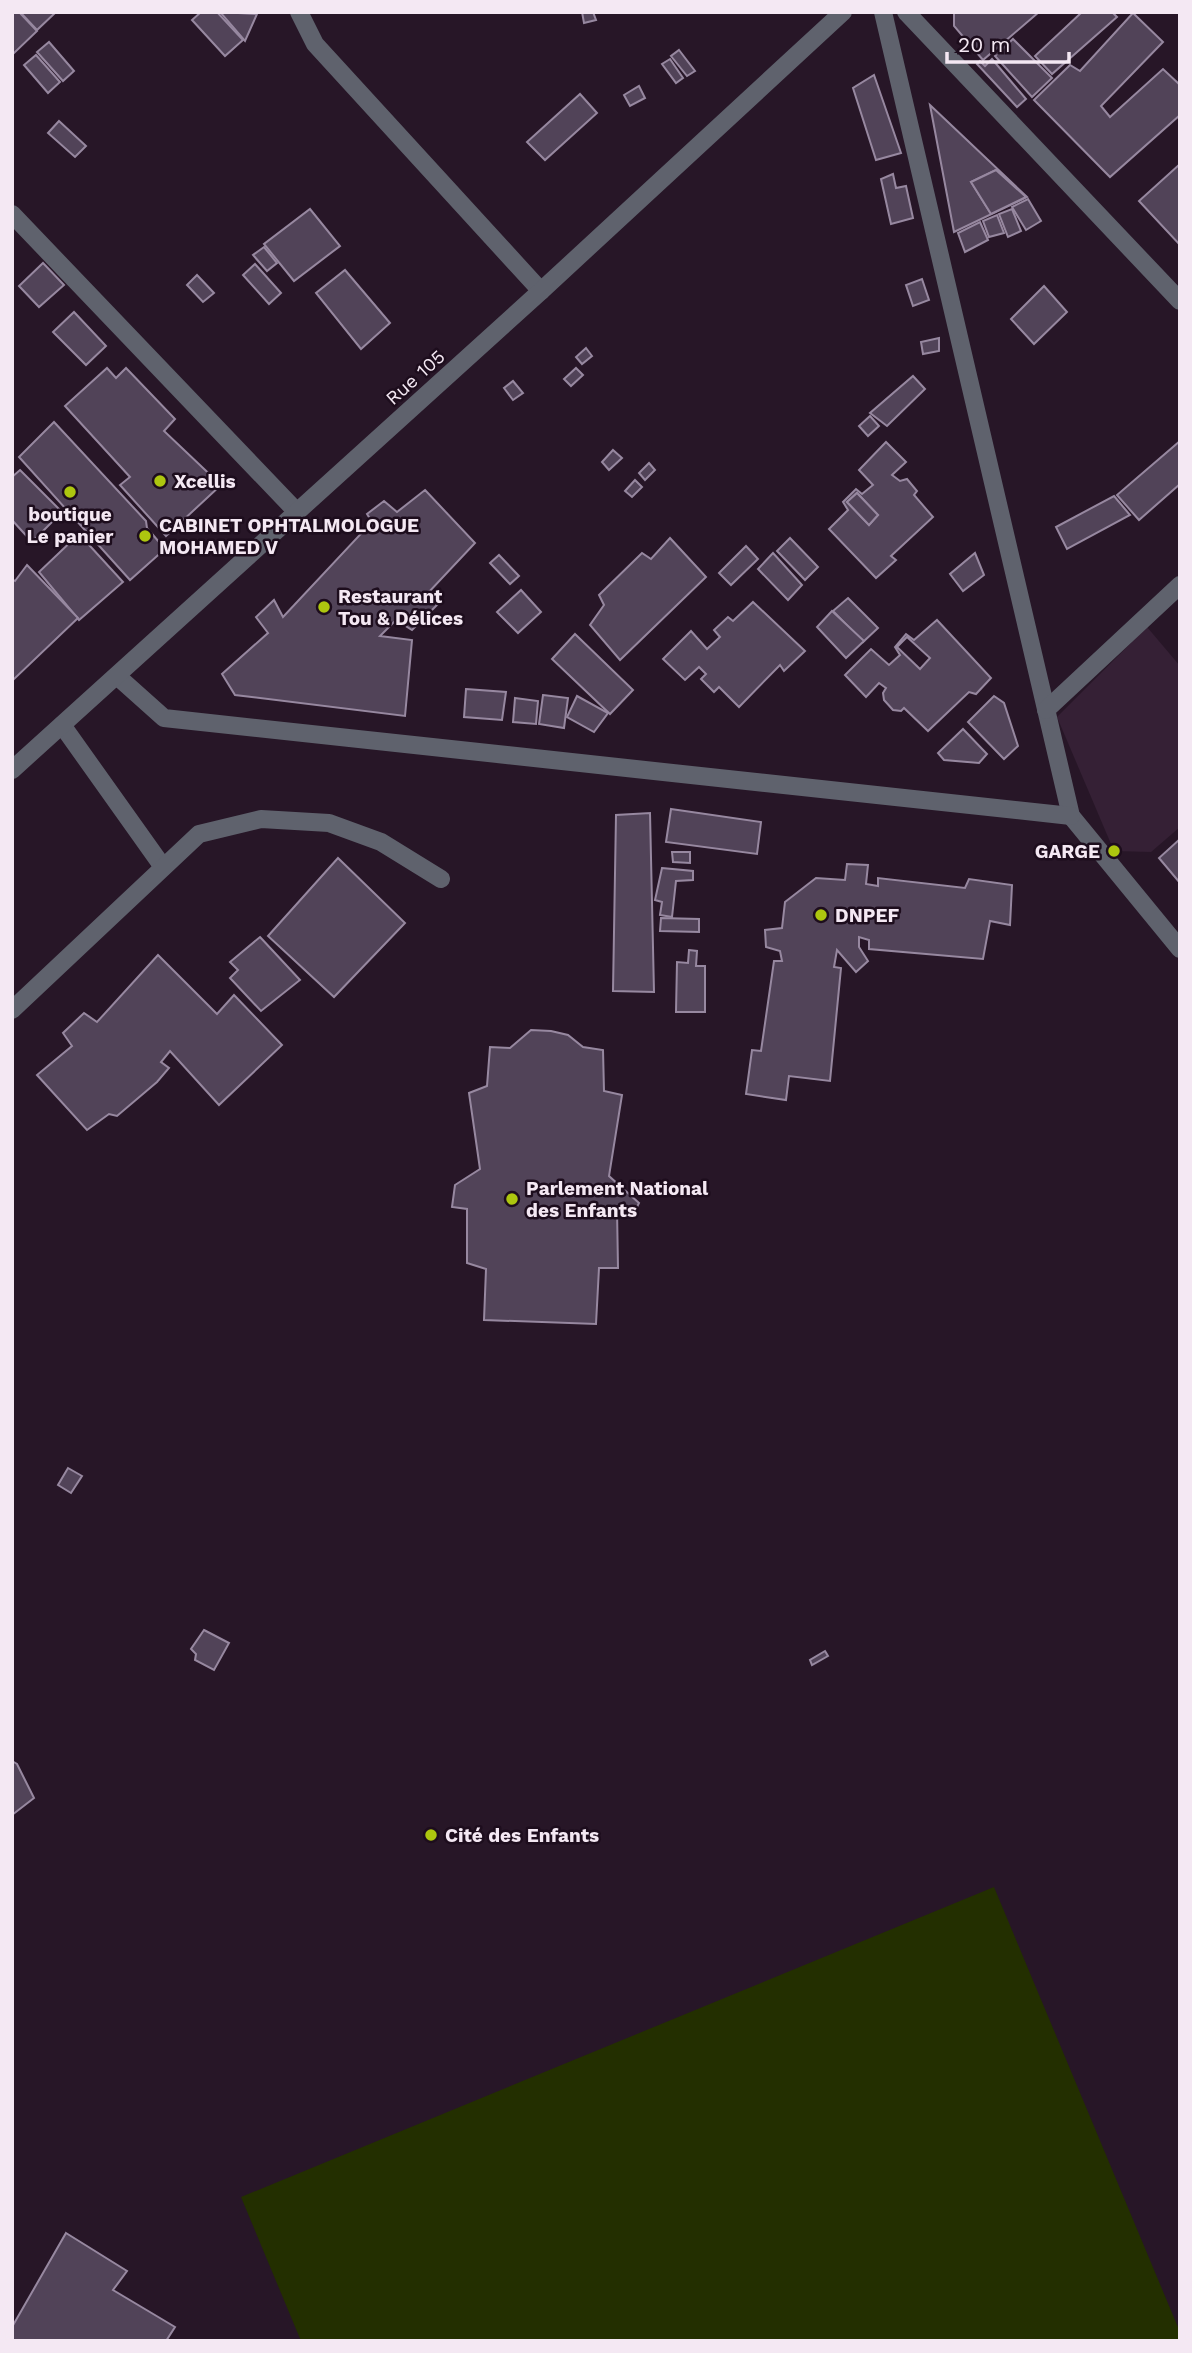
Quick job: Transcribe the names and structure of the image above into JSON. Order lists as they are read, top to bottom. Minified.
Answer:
{"streets":{"street":["Rue 105"]},"places":["Xcellis","boutique Le panier","CABINET OPHTALMOLOGUE MOHAMED V","Restaurant Tou & Délices","GARGE","DNPEF","Parlement National des Enfants","Cité des Enfants"],"scale_bar":"20 m"}
